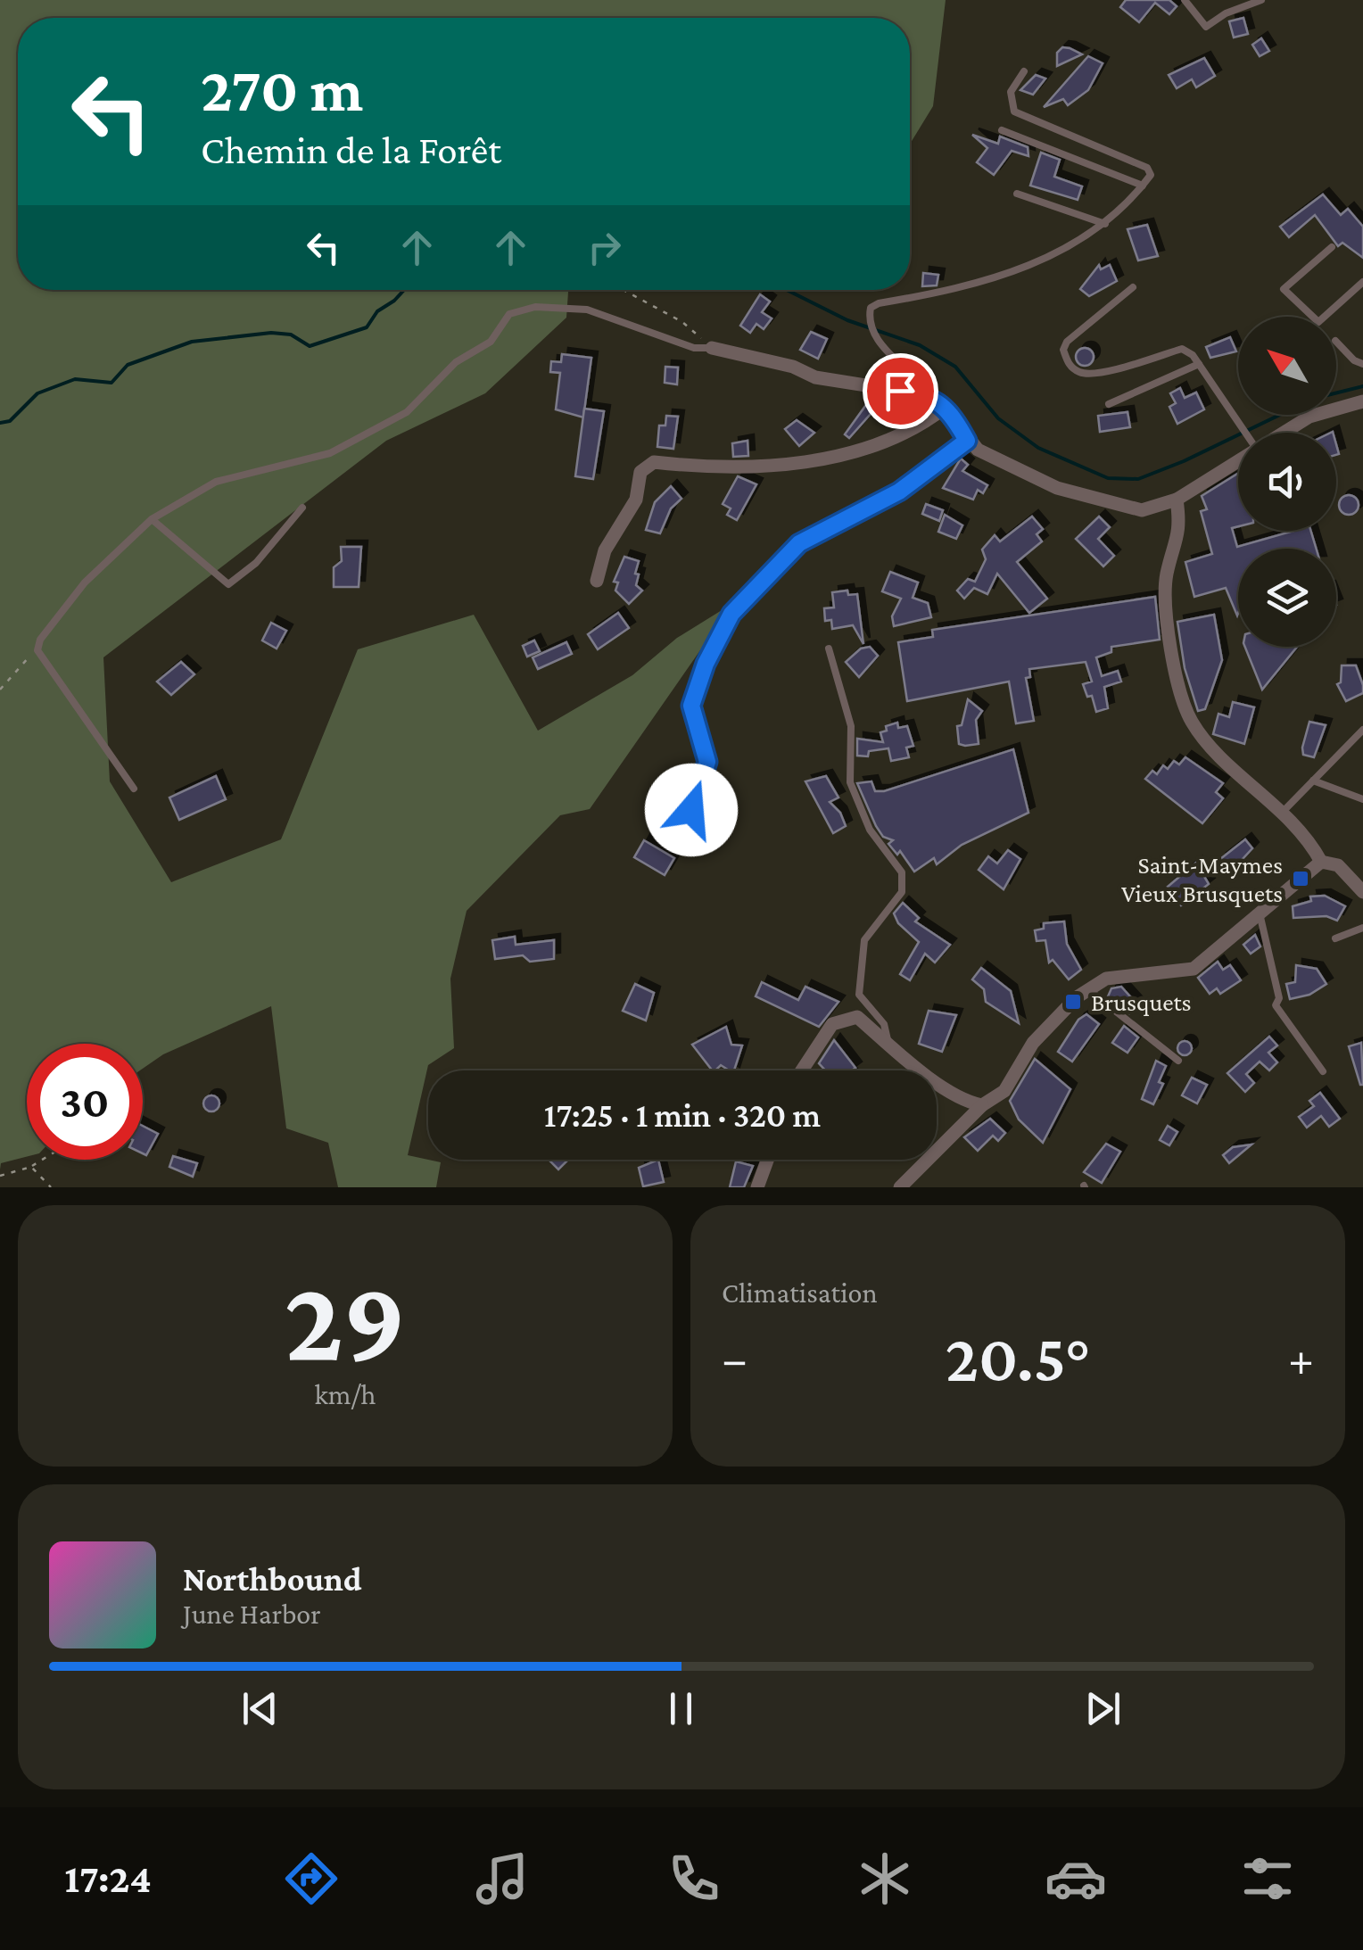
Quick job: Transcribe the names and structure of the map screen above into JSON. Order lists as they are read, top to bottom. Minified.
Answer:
{"places":{"transit":["Saint-Maymes Vieux Brusquets","Brusquets"]},"north":"top left","page":{"turn":["270 m","Chemin de la Forêt"],"limit":"30","trip":"17:25 · 1 min · 320 m","tile":[["29","km/h"],"Climatisation"],"heat":["−","20.5°","+"],"song":["Northbound","June Harbor"],"tabs":"17:24"}}
